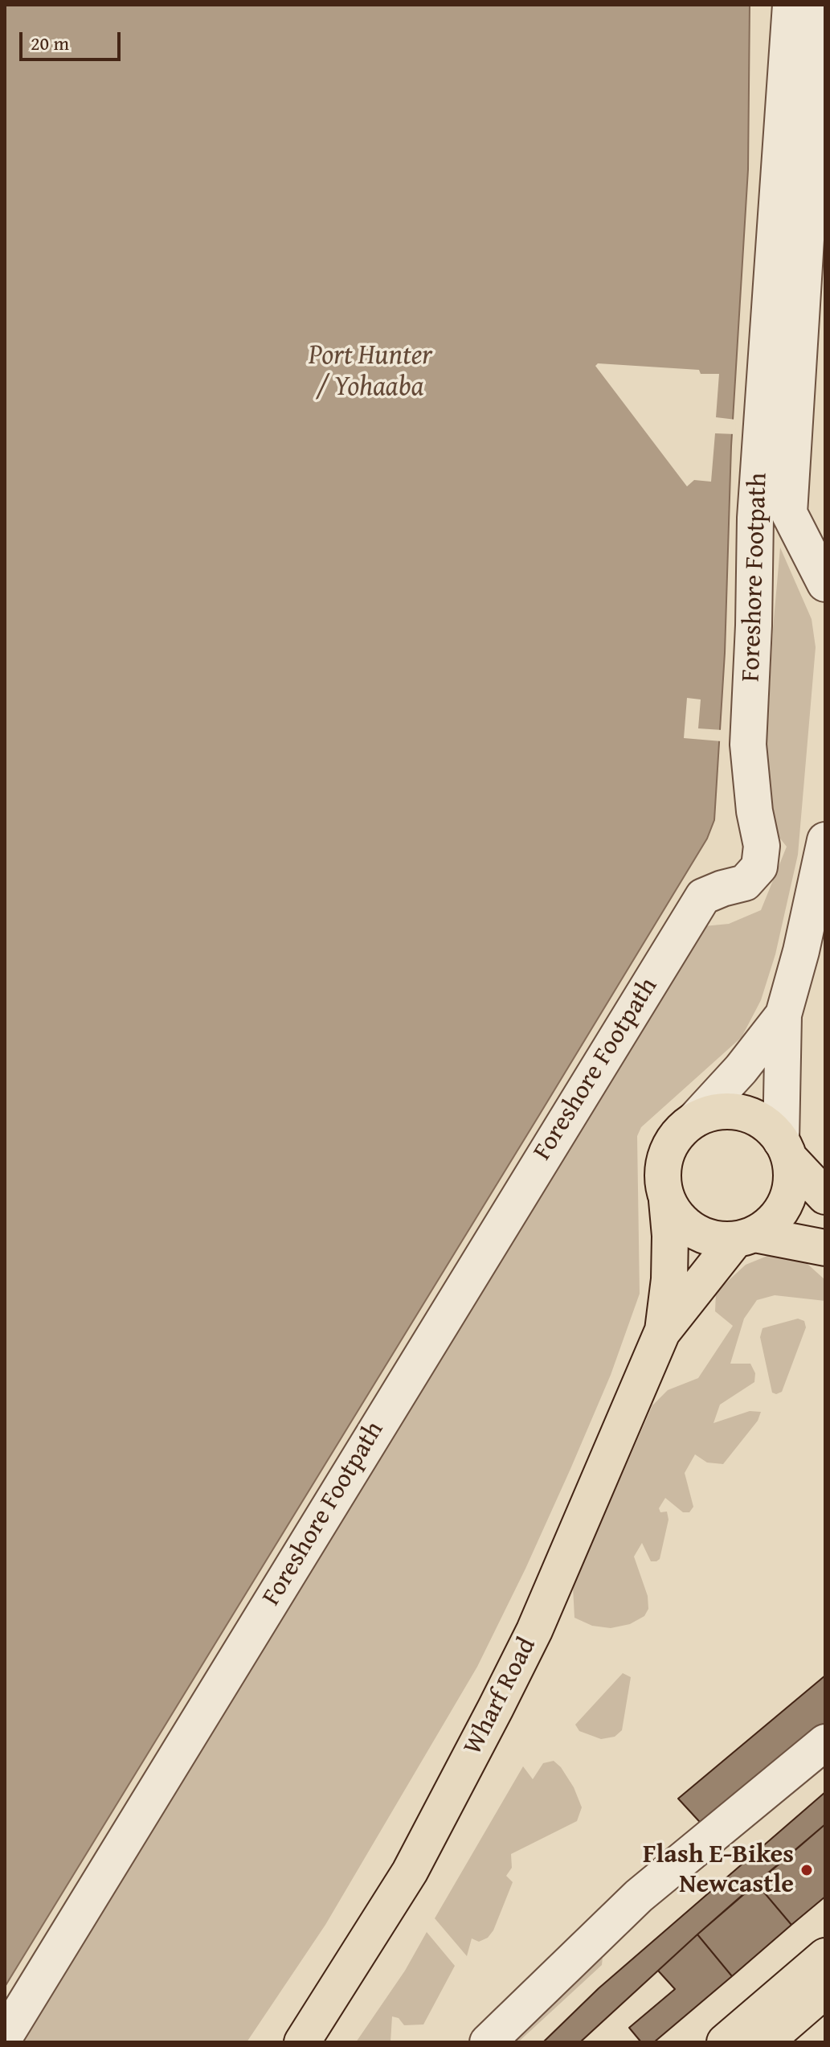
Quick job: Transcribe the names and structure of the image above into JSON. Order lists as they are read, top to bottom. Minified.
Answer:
{"streets":{"main road":["Wharf Road"],"street":["Foreshore Footpath"]},"water":["Port Hunter / Yohaaba"],"places":["Flash E-Bikes Newcastle"],"scale_bar":"20 m"}
